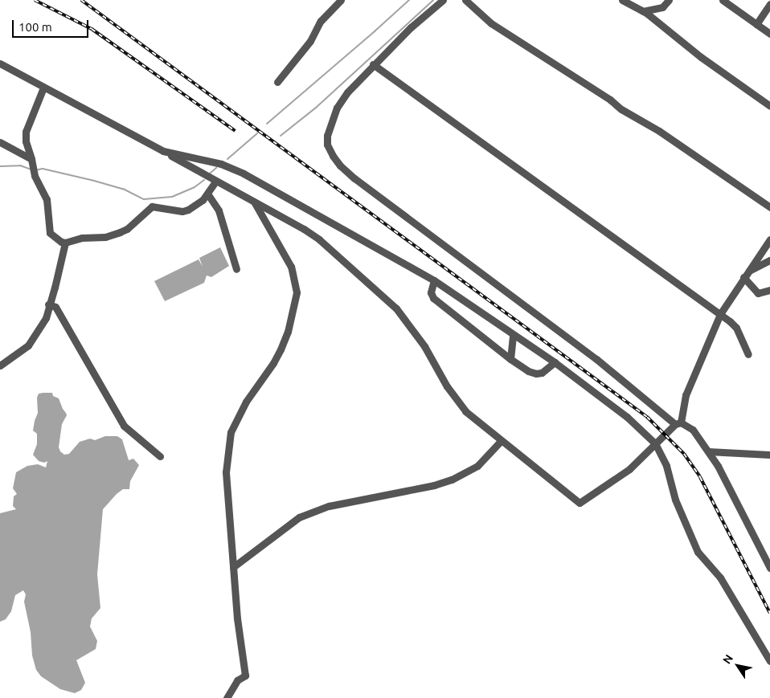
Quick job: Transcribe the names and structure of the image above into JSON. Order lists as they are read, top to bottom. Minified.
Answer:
{"scale_bar":"100 m","north":"top left"}
